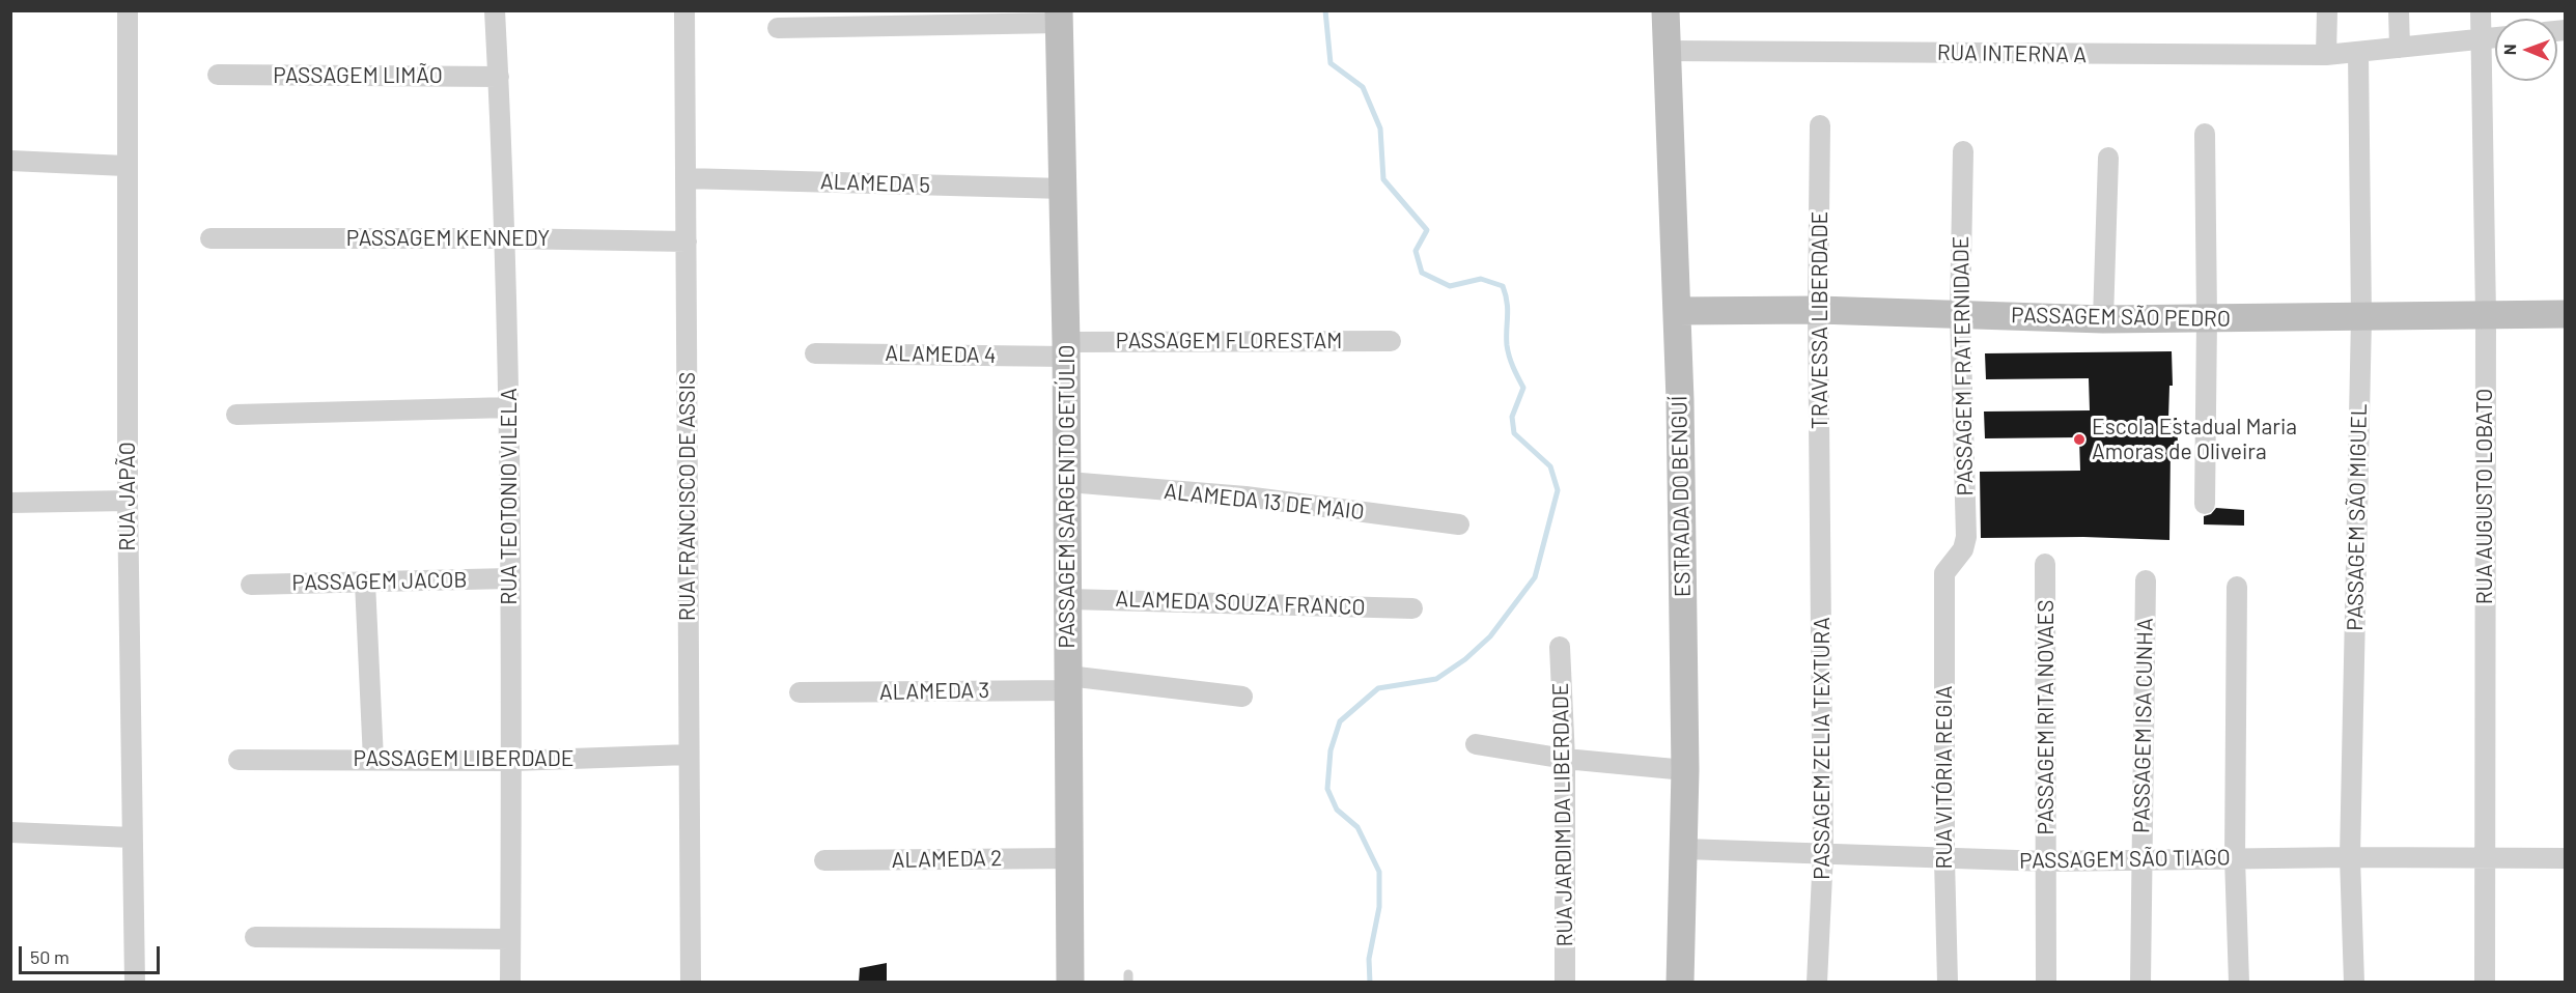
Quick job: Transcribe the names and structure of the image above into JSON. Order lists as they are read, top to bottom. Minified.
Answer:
{"streets":{"street":["RUA INTERNA A","PASSAGEM LIMÃO","ALAMEDA 5","PASSAGEM KENNEDY","PASSAGEM SÃO PEDRO","TRAVESSA LIBERDADE","PASSAGEM FLORESTAM","ALAMEDA 4","PASSAGEM FRATERNIDADE","RUA JAPÃO","RUA TEOTONIO VILELA","RUA FRANCISCO DE ASSIS","PASSAGEM SARGENTO GETÚLIO","ESTRADA DO BENGUÍ","RUA AUGUSTO LOBATO","ALAMEDA 13 DE MAIO","PASSAGEM SÃO MIGUEL","PASSAGEM JACOB","ALAMEDA SOUZA FRANCO","ALAMEDA 3","PASSAGEM RITA NOVAES","PASSAGEM ISA CUNHA","PASSAGEM ZELIA TEXTURA","PASSAGEM LIBERDADE","RUA VITÓRIA REGIA","RUA JARDIM DA LIBERDADE","ALAMEDA 2","PASSAGEM SÃO TIAGO"]},"crossings":[["RUA INTERNA A","ESTRADA DO BENGUÍ"],["RUA INTERNA A","RUA AUGUSTO LOBATO"],["RUA INTERNA A","PASSAGEM SÃO MIGUEL"],["PASSAGEM LIMÃO","RUA TEOTONIO VILELA"],["ALAMEDA 5","RUA FRANCISCO DE ASSIS"],["ALAMEDA 5","PASSAGEM SARGENTO GETÚLIO"],["PASSAGEM KENNEDY","RUA TEOTONIO VILELA"],["PASSAGEM KENNEDY","RUA FRANCISCO DE ASSIS"],["PASSAGEM SÃO PEDRO","TRAVESSA LIBERDADE"],["PASSAGEM SÃO PEDRO","PASSAGEM FRATERNIDADE"],["PASSAGEM SÃO PEDRO","ESTRADA DO BENGUÍ"],["PASSAGEM SÃO PEDRO","RUA AUGUSTO LOBATO"],["PASSAGEM SÃO PEDRO","PASSAGEM SÃO MIGUEL"],["TRAVESSA LIBERDADE","PASSAGEM ZELIA TEXTURA"],["PASSAGEM FLORESTAM","ALAMEDA 4"],["PASSAGEM FLORESTAM","PASSAGEM SARGENTO GETÚLIO"],["ALAMEDA 4","PASSAGEM SARGENTO GETÚLIO"],["PASSAGEM FRATERNIDADE","RUA VITÓRIA REGIA"],["RUA TEOTONIO VILELA","PASSAGEM JACOB"],["RUA TEOTONIO VILELA","PASSAGEM LIBERDADE"],["RUA FRANCISCO DE ASSIS","PASSAGEM LIBERDADE"],["PASSAGEM SARGENTO GETÚLIO","ALAMEDA 13 DE MAIO"],["PASSAGEM SARGENTO GETÚLIO","ALAMEDA SOUZA FRANCO"],["PASSAGEM SARGENTO GETÚLIO","ALAMEDA 3"],["PASSAGEM SARGENTO GETÚLIO","ALAMEDA 2"],["ESTRADA DO BENGUÍ","PASSAGEM SÃO TIAGO"],["RUA AUGUSTO LOBATO","PASSAGEM SÃO TIAGO"],["PASSAGEM SÃO MIGUEL","PASSAGEM SÃO TIAGO"],["PASSAGEM RITA NOVAES","PASSAGEM SÃO TIAGO"],["PASSAGEM ISA CUNHA","PASSAGEM SÃO TIAGO"],["PASSAGEM ZELIA TEXTURA","PASSAGEM SÃO TIAGO"],["RUA VITÓRIA REGIA","PASSAGEM SÃO TIAGO"]],"places":["Escola Estadual Maria Amoras de Oliveira"],"scale_bar":"50 m","north":"left"}
